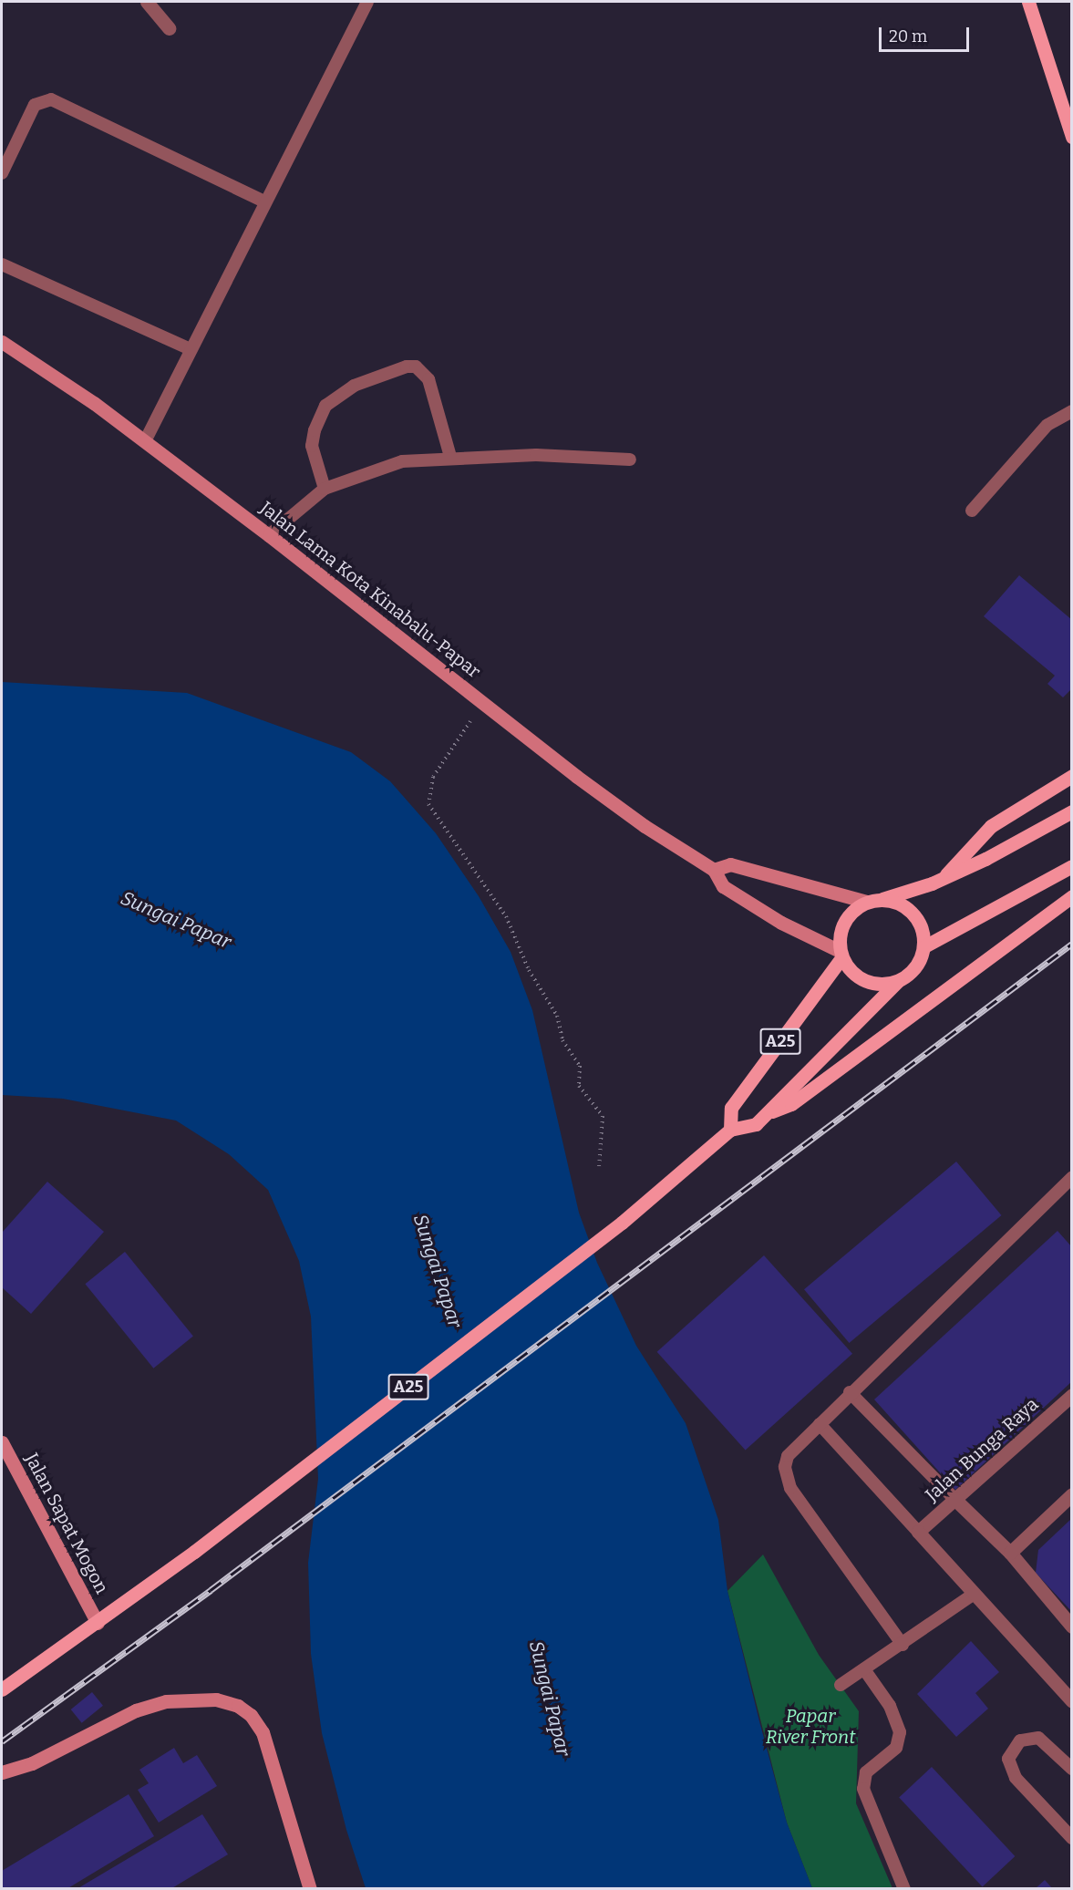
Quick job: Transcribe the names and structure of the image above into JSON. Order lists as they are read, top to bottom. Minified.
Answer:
{"streets":{"main road":["Jalan Lama Kota Kinabalu-Papar","A25","Jalan Sapat Mogon"],"street":["Jalan Bunga Raya"]},"crossings":[["Jalan Lama Kota Kinabalu-Papar","A25"],["A25","Jalan Sapat Mogon"]],"water":["Sungai Papar"],"parks":["Papar River Front"],"scale_bar":"20 m"}
